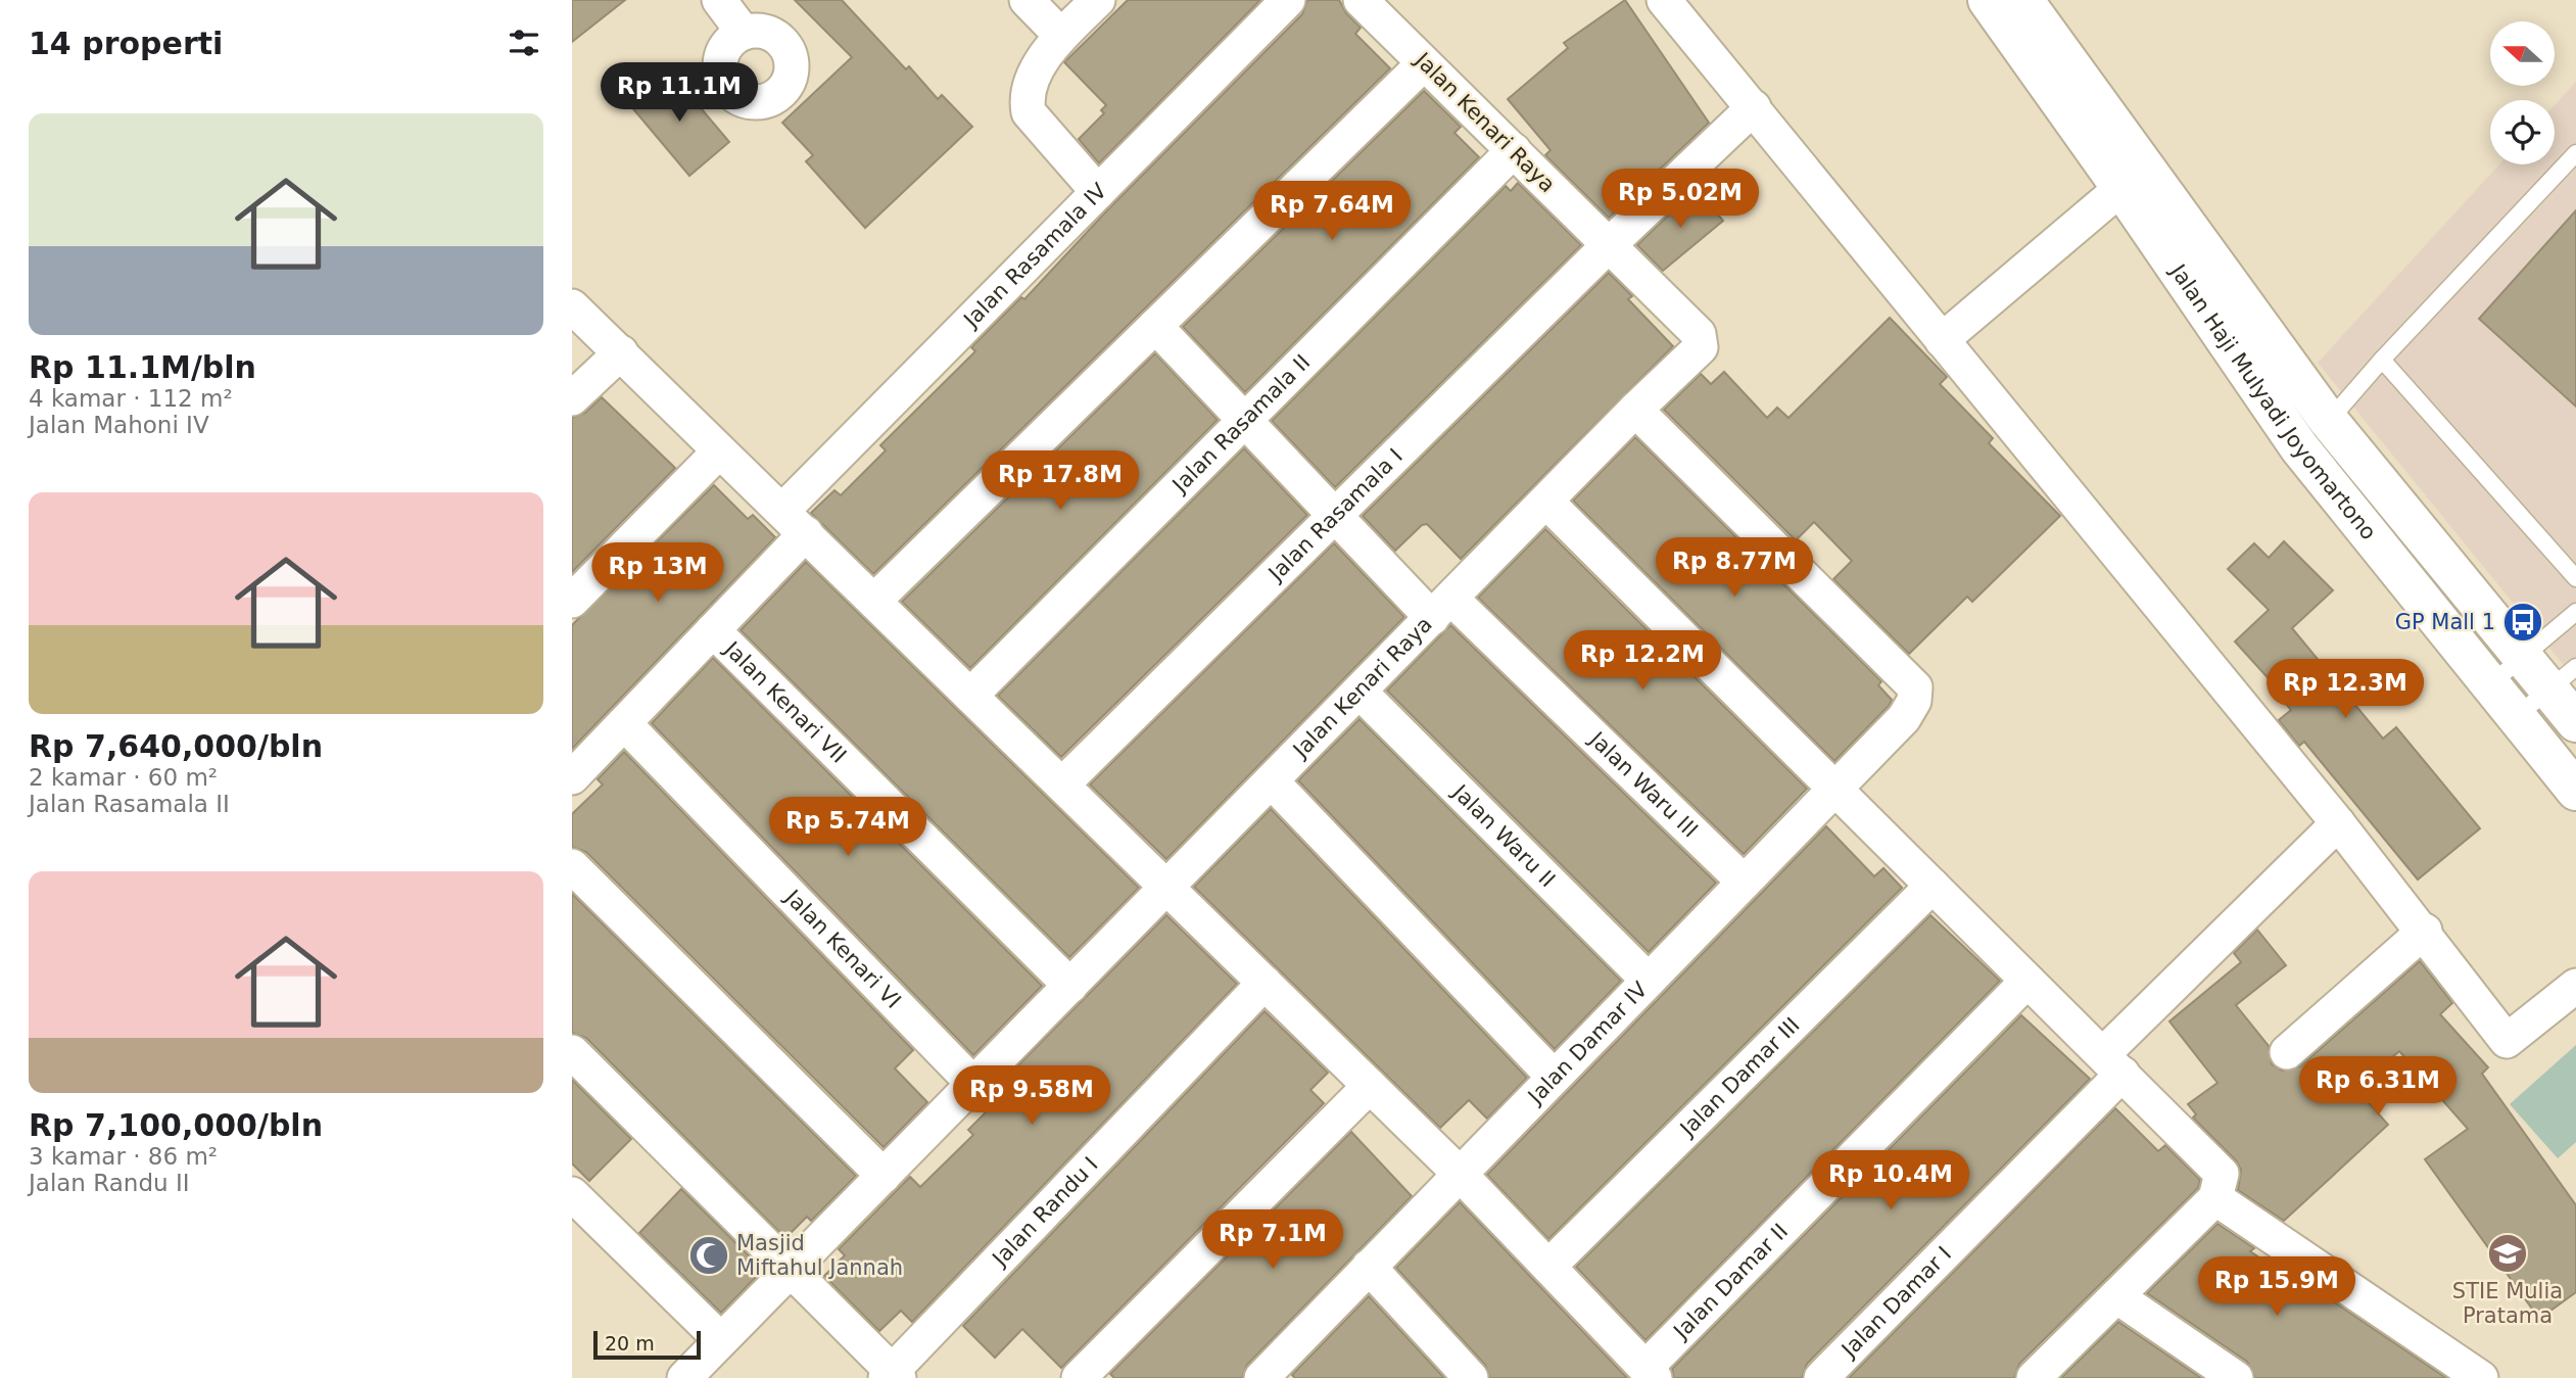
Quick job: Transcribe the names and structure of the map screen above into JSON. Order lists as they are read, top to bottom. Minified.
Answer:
{"streets":{"main road":["Jalan Haji Mulyadi Joyomartono"],"street":["Jalan Kenari Raya","Jalan Rasamala IV","Jalan Rasamala II","Jalan Rasamala I","Jalan Kenari VII","Jalan Waru III","Jalan Waru II","Jalan Kenari VI","Jalan Damar IV","Jalan Damar III","Jalan Randu I","Jalan Damar II","Jalan Damar I"]},"crossings":[["Jalan Kenari Raya","Jalan Rasamala II"],["Jalan Kenari Raya","Jalan Rasamala I"],["Jalan Kenari Raya","Jalan Kenari VII"],["Jalan Kenari Raya","Jalan Waru III"],["Jalan Kenari Raya","Jalan Waru II"],["Jalan Kenari Raya","Jalan Kenari VI"],["Jalan Kenari Raya","Jalan Damar IV"],["Jalan Rasamala IV","Jalan Kenari VII"],["Jalan Rasamala IV","Jalan Kenari VI"],["Jalan Rasamala II","Jalan Waru III"],["Jalan Rasamala I","Jalan Waru III"],["Jalan Waru III","Jalan Damar IV"],["Jalan Waru II","Jalan Damar IV"]],"places":{"bus stop":["GP Mall 1"],"school or university":["STIE Mulia Pratama"],"mosque":["Masjid Miftahul Jannah"]},"scale_bar":"20 m","north":"left","page":{"heading":"14 properti","price":["Rp 11.1M","Rp 5.02M","Rp 7.64M","Rp 17.8M","Rp 8.77M","Rp 13M","Rp 12.2M","Rp 12.3M","Rp 5.74M","Rp 6.31M","Rp 9.58M","Rp 10.4M","Rp 7.1M","Rp 15.9M"],"list":[{"name":"Rp 11.1M/bln","note":"4 kamar · 112 m² · Jalan Mahoni IV"},{"name":"Rp 7,640,000/bln","note":"2 kamar · 60 m² · Jalan Rasamala II"},{"name":"Rp 7,100,000/bln","note":"3 kamar · 86 m² · Jalan Randu II"}],"scale":"20 m"}}
